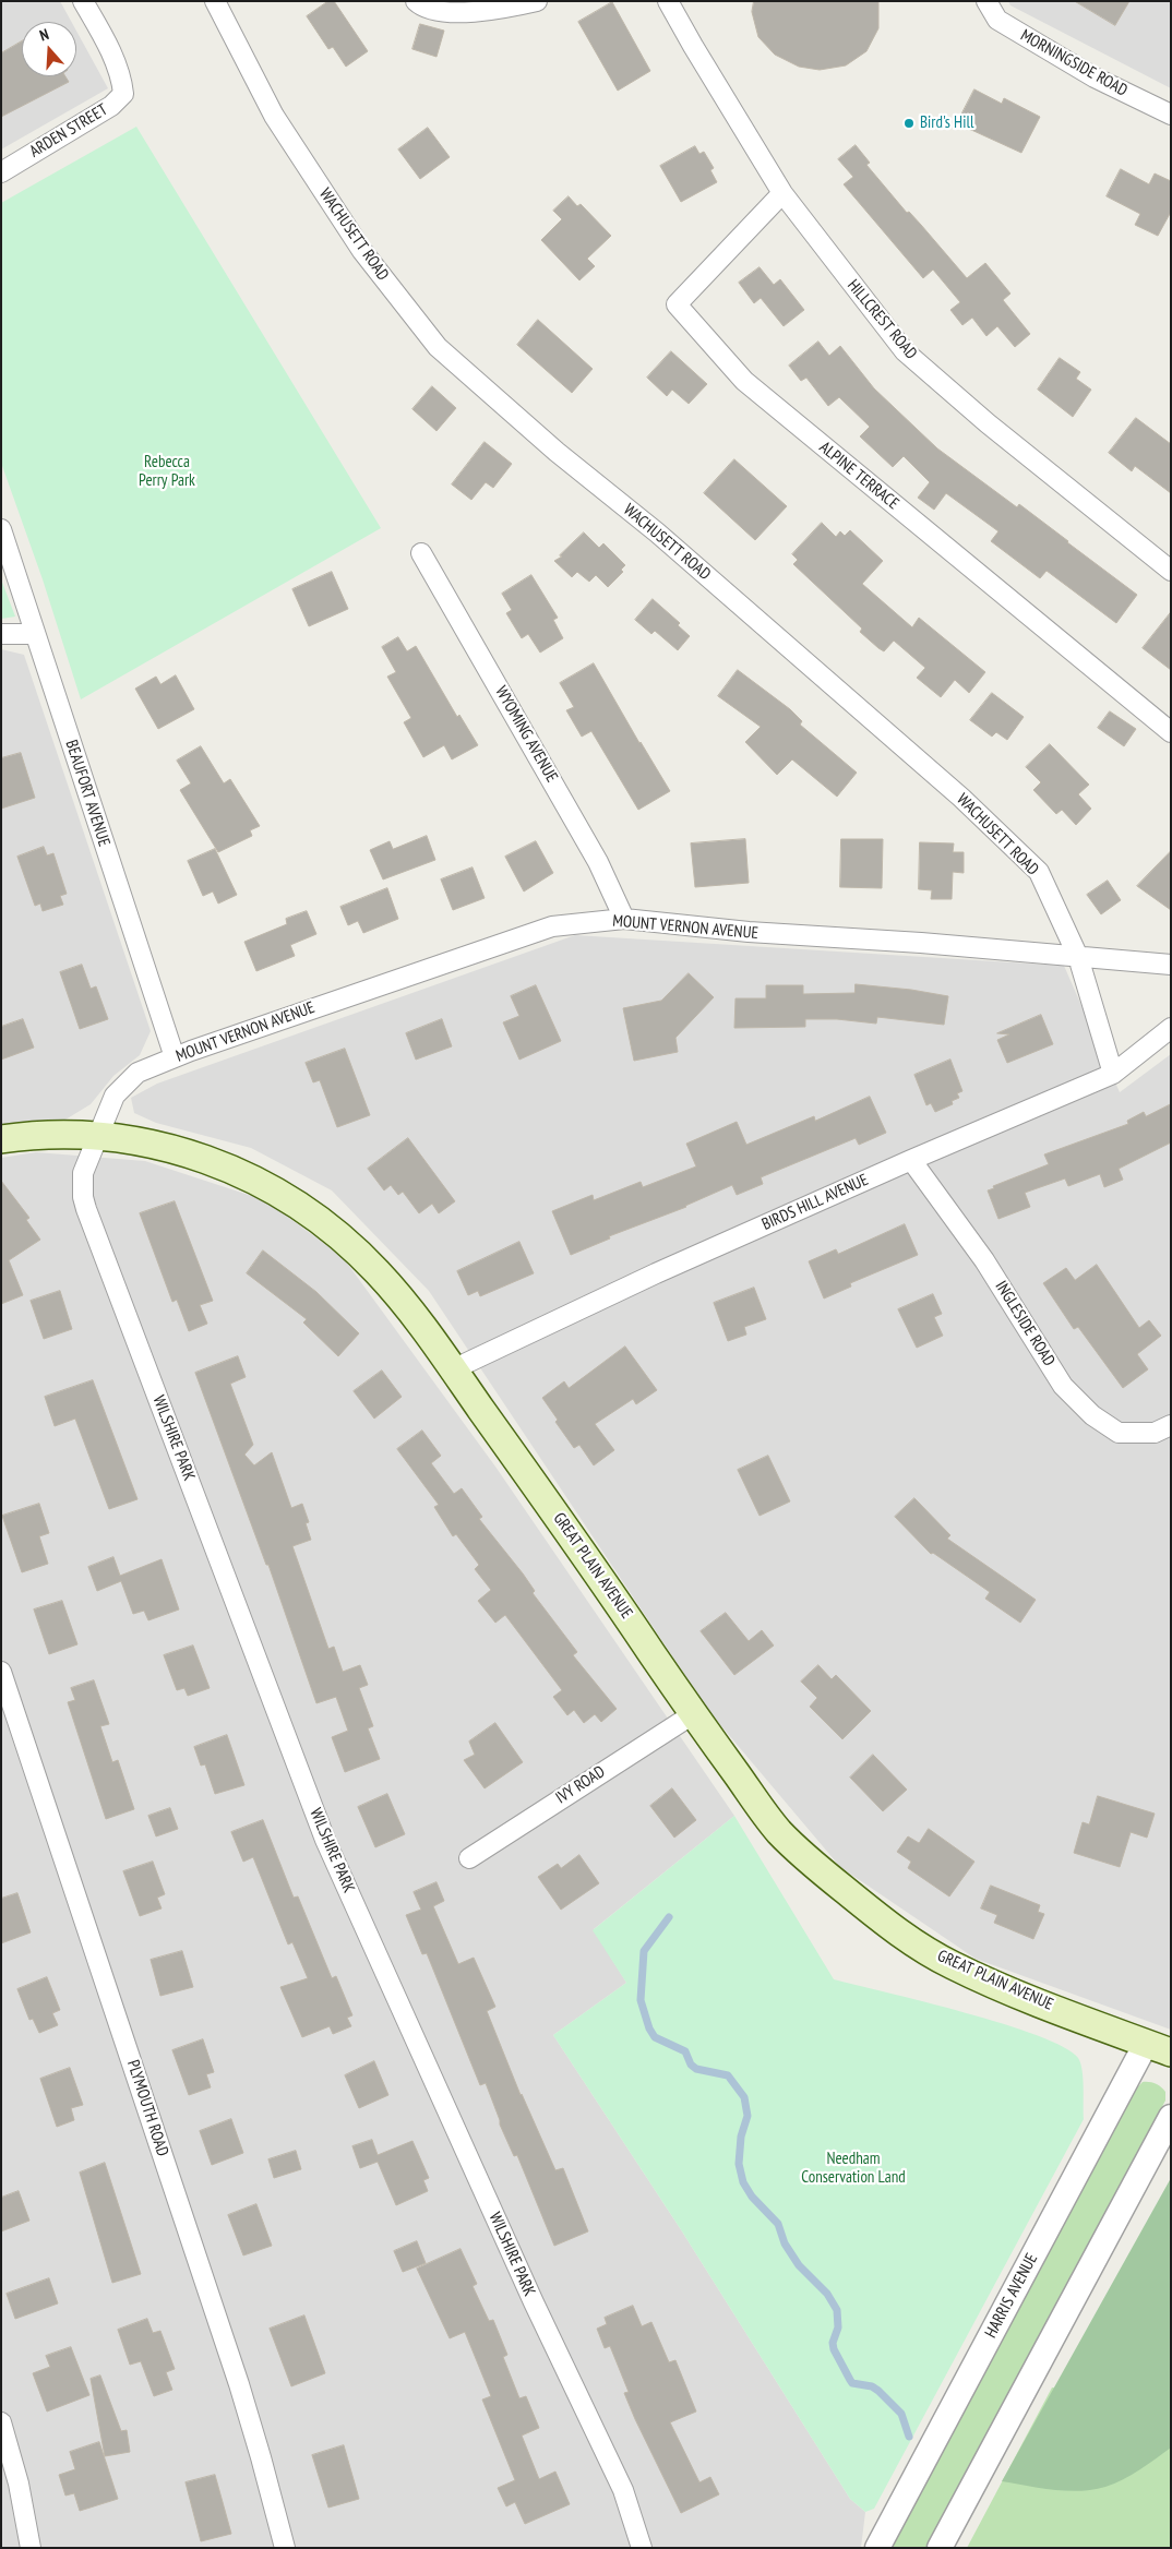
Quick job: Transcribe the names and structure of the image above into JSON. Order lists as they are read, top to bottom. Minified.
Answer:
{"streets":{"main road":["GREAT PLAIN AVENUE"],"street":["MORNINGSIDE ROAD","ARDEN STREET","WACHUSETT ROAD","HILLCREST ROAD","ALPINE TERRACE","WYOMING AVENUE","BEAUFORT AVENUE","MOUNT VERNON AVENUE","BIRDS HILL AVENUE","INGLESIDE ROAD","WILSHIRE PARK","IVY ROAD","PLYMOUTH ROAD","HARRIS AVENUE"]},"crossings":[["WACHUSETT ROAD","MOUNT VERNON AVENUE"],["WACHUSETT ROAD","BIRDS HILL AVENUE"],["HILLCREST ROAD","ALPINE TERRACE"],["WYOMING AVENUE","MOUNT VERNON AVENUE"],["BEAUFORT AVENUE","MOUNT VERNON AVENUE"],["MOUNT VERNON AVENUE","WILSHIRE PARK"],["MOUNT VERNON AVENUE","GREAT PLAIN AVENUE"],["BIRDS HILL AVENUE","INGLESIDE ROAD"],["BIRDS HILL AVENUE","GREAT PLAIN AVENUE"],["WILSHIRE PARK","GREAT PLAIN AVENUE"],["GREAT PLAIN AVENUE","IVY ROAD"],["GREAT PLAIN AVENUE","HARRIS AVENUE"]],"parks":["Rebecca Perry Park","Needham Conservation Land"],"places":["Bird's Hill"],"north":"top"}
